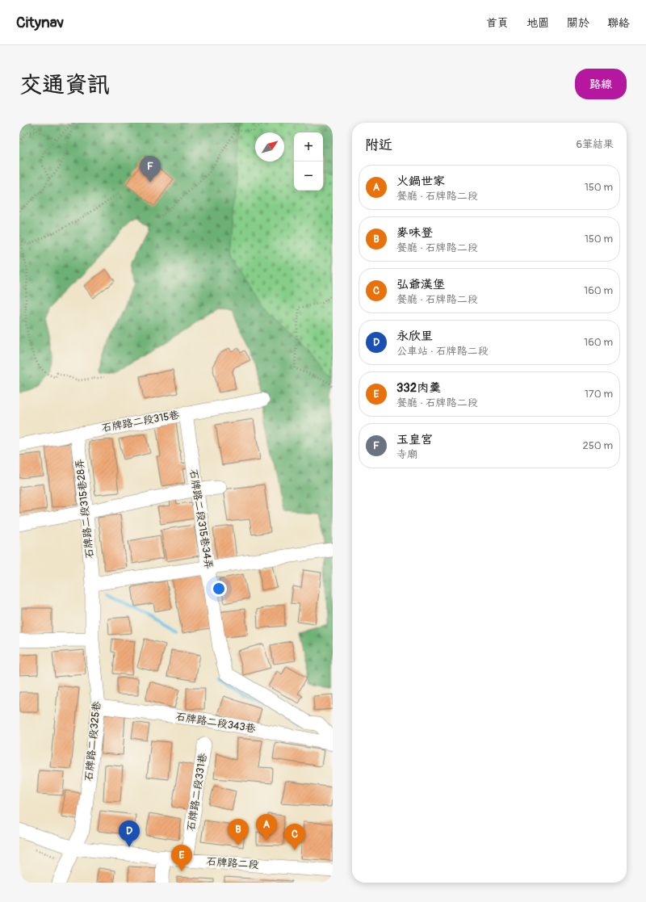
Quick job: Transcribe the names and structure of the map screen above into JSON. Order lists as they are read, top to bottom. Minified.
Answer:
{"streets":{"street":["石牌路二段315巷","石牌路二段315巷28弄","石牌路二段315巷34弄","石牌路二段343巷","石牌路二段325巷","石牌路二段331巷","石牌路二段"]},"crossings":[["石牌路二段315巷","石牌路二段315巷28弄"],["石牌路二段315巷","石牌路二段315巷34弄"],["石牌路二段315巷28弄","石牌路二段325巷"],["石牌路二段343巷","石牌路二段325巷"],["石牌路二段325巷","石牌路二段"],["石牌路二段331巷","石牌路二段"]],"north":"top right","page":{"header":"Citynav","nav":["首頁","地圖","關於","聯絡"],"title":"交通資訊","buttons":"路線","heading":["附近","6筆結果"],"map_buttons":["+","−"],"pins":["F","A","B","D","C","E"],"list":[{"mark":"A","name":"火鍋世家","note":"餐廳 · 石牌路二段","value":"150 m"},{"mark":"B","name":"麥味登","note":"餐廳 · 石牌路二段","value":"150 m"},{"mark":"C","name":"弘爺漢堡","note":"餐廳 · 石牌路二段","value":"160 m"},{"mark":"D","name":"永欣里","note":"公車站 · 石牌路二段","value":"160 m"},{"mark":"E","name":"332肉羹","note":"餐廳 · 石牌路二段","value":"170 m"},{"mark":"F","name":"玉皇宮","note":"寺廟","value":"250 m"}]}}
